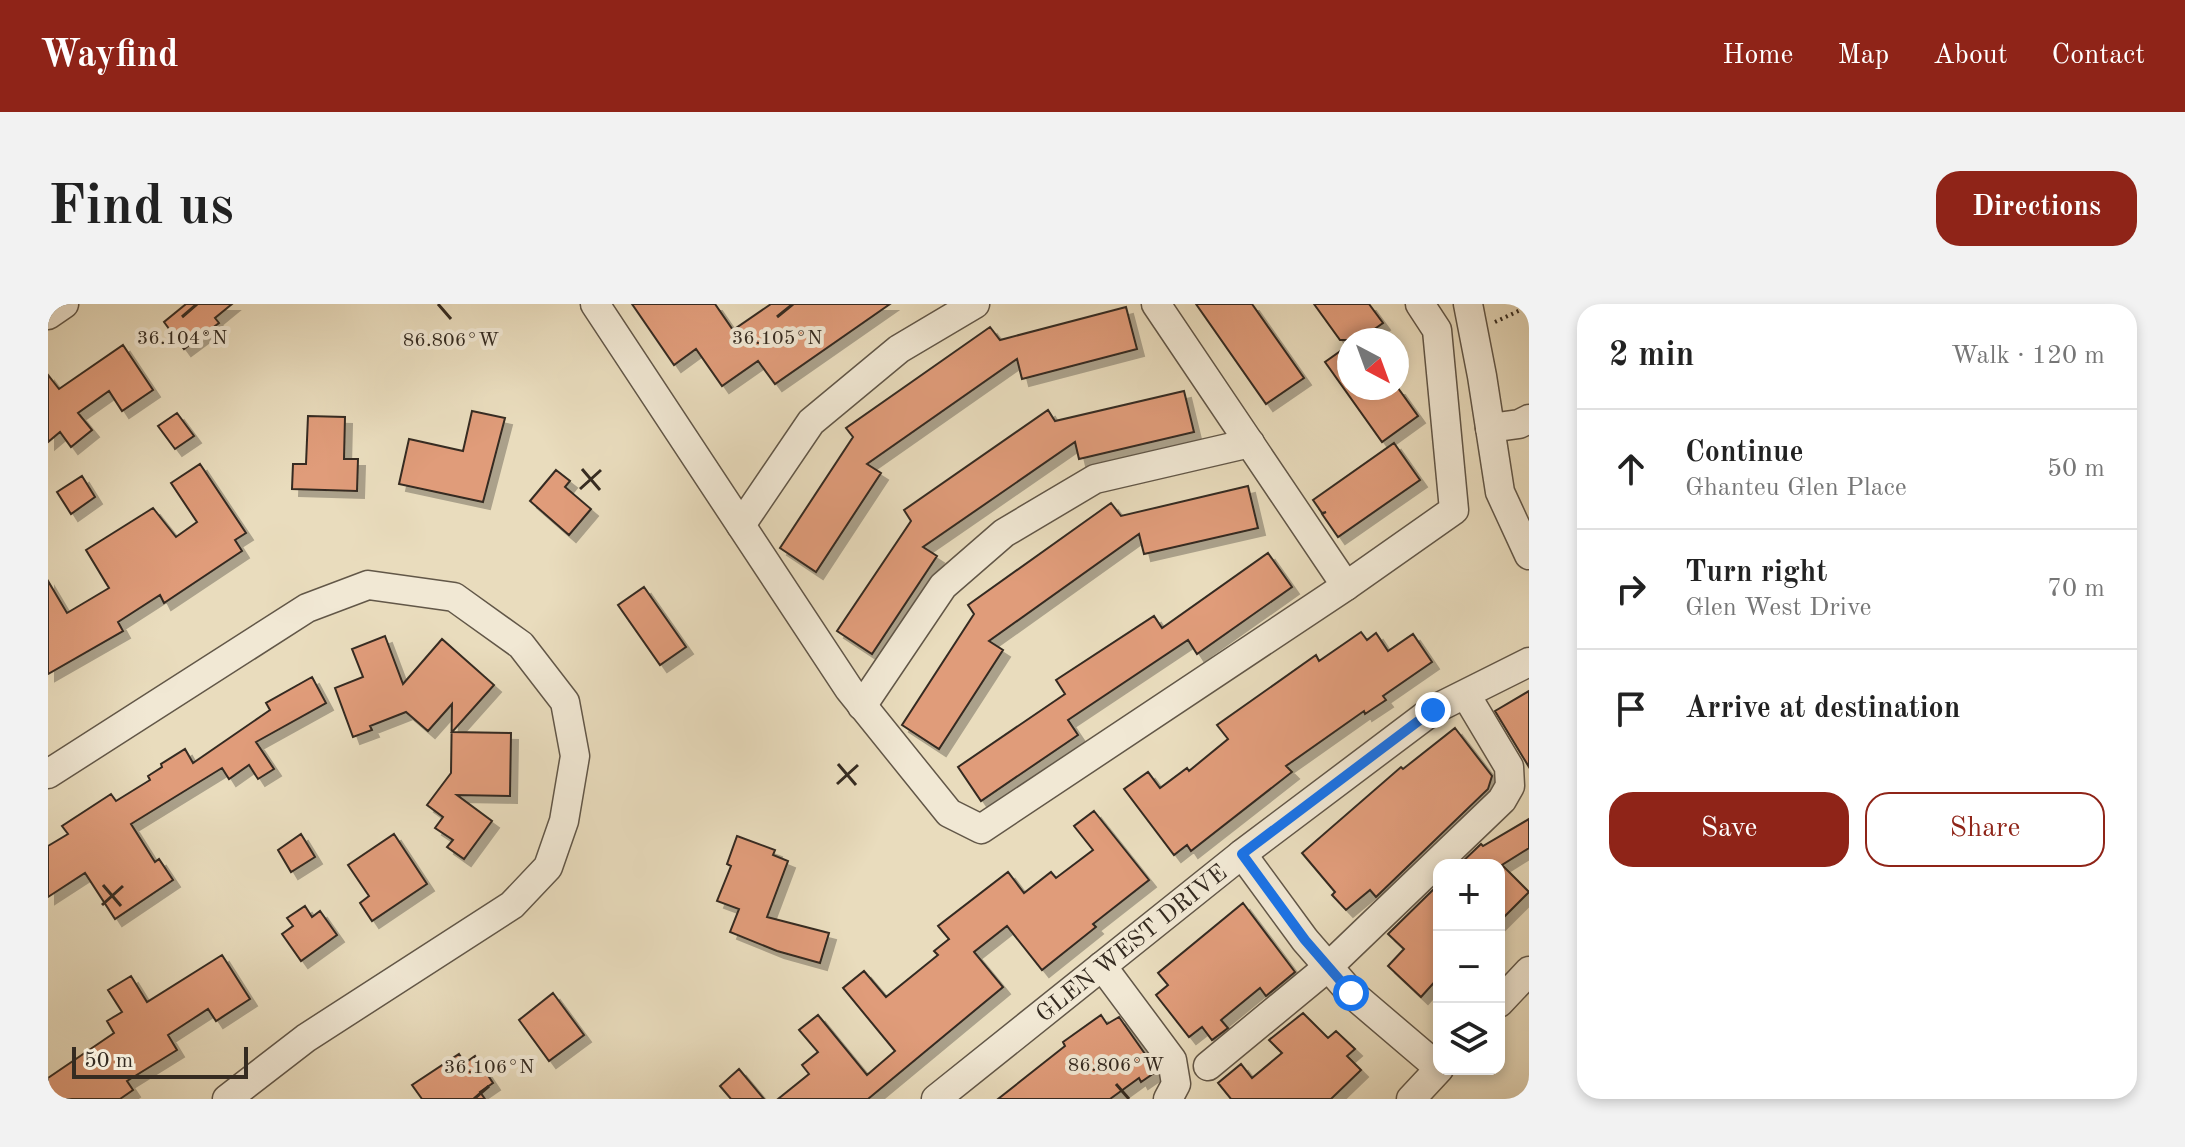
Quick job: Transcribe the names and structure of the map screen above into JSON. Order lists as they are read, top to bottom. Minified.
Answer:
{"streets":{"street":["GLEN WEST DRIVE"]},"scale_bar":"50 m","north":"bottom right","page":{"header":"Wayfind","nav":["Home","Map","About","Contact"],"buttons":["Directions",["Save","Share"]],"title":"Find us","heading":["2 min","Walk · 120 m"],"list":[["Continue","Ghanteu Glen Place","50 m"],["Turn right","Glen West Drive","70 m"],"Arrive at destination"],"map_buttons":["+","−"],"scale":"50 m"},"coordinates":["36.104°N","36.105°N","86.806°W","36.106°N"]}
